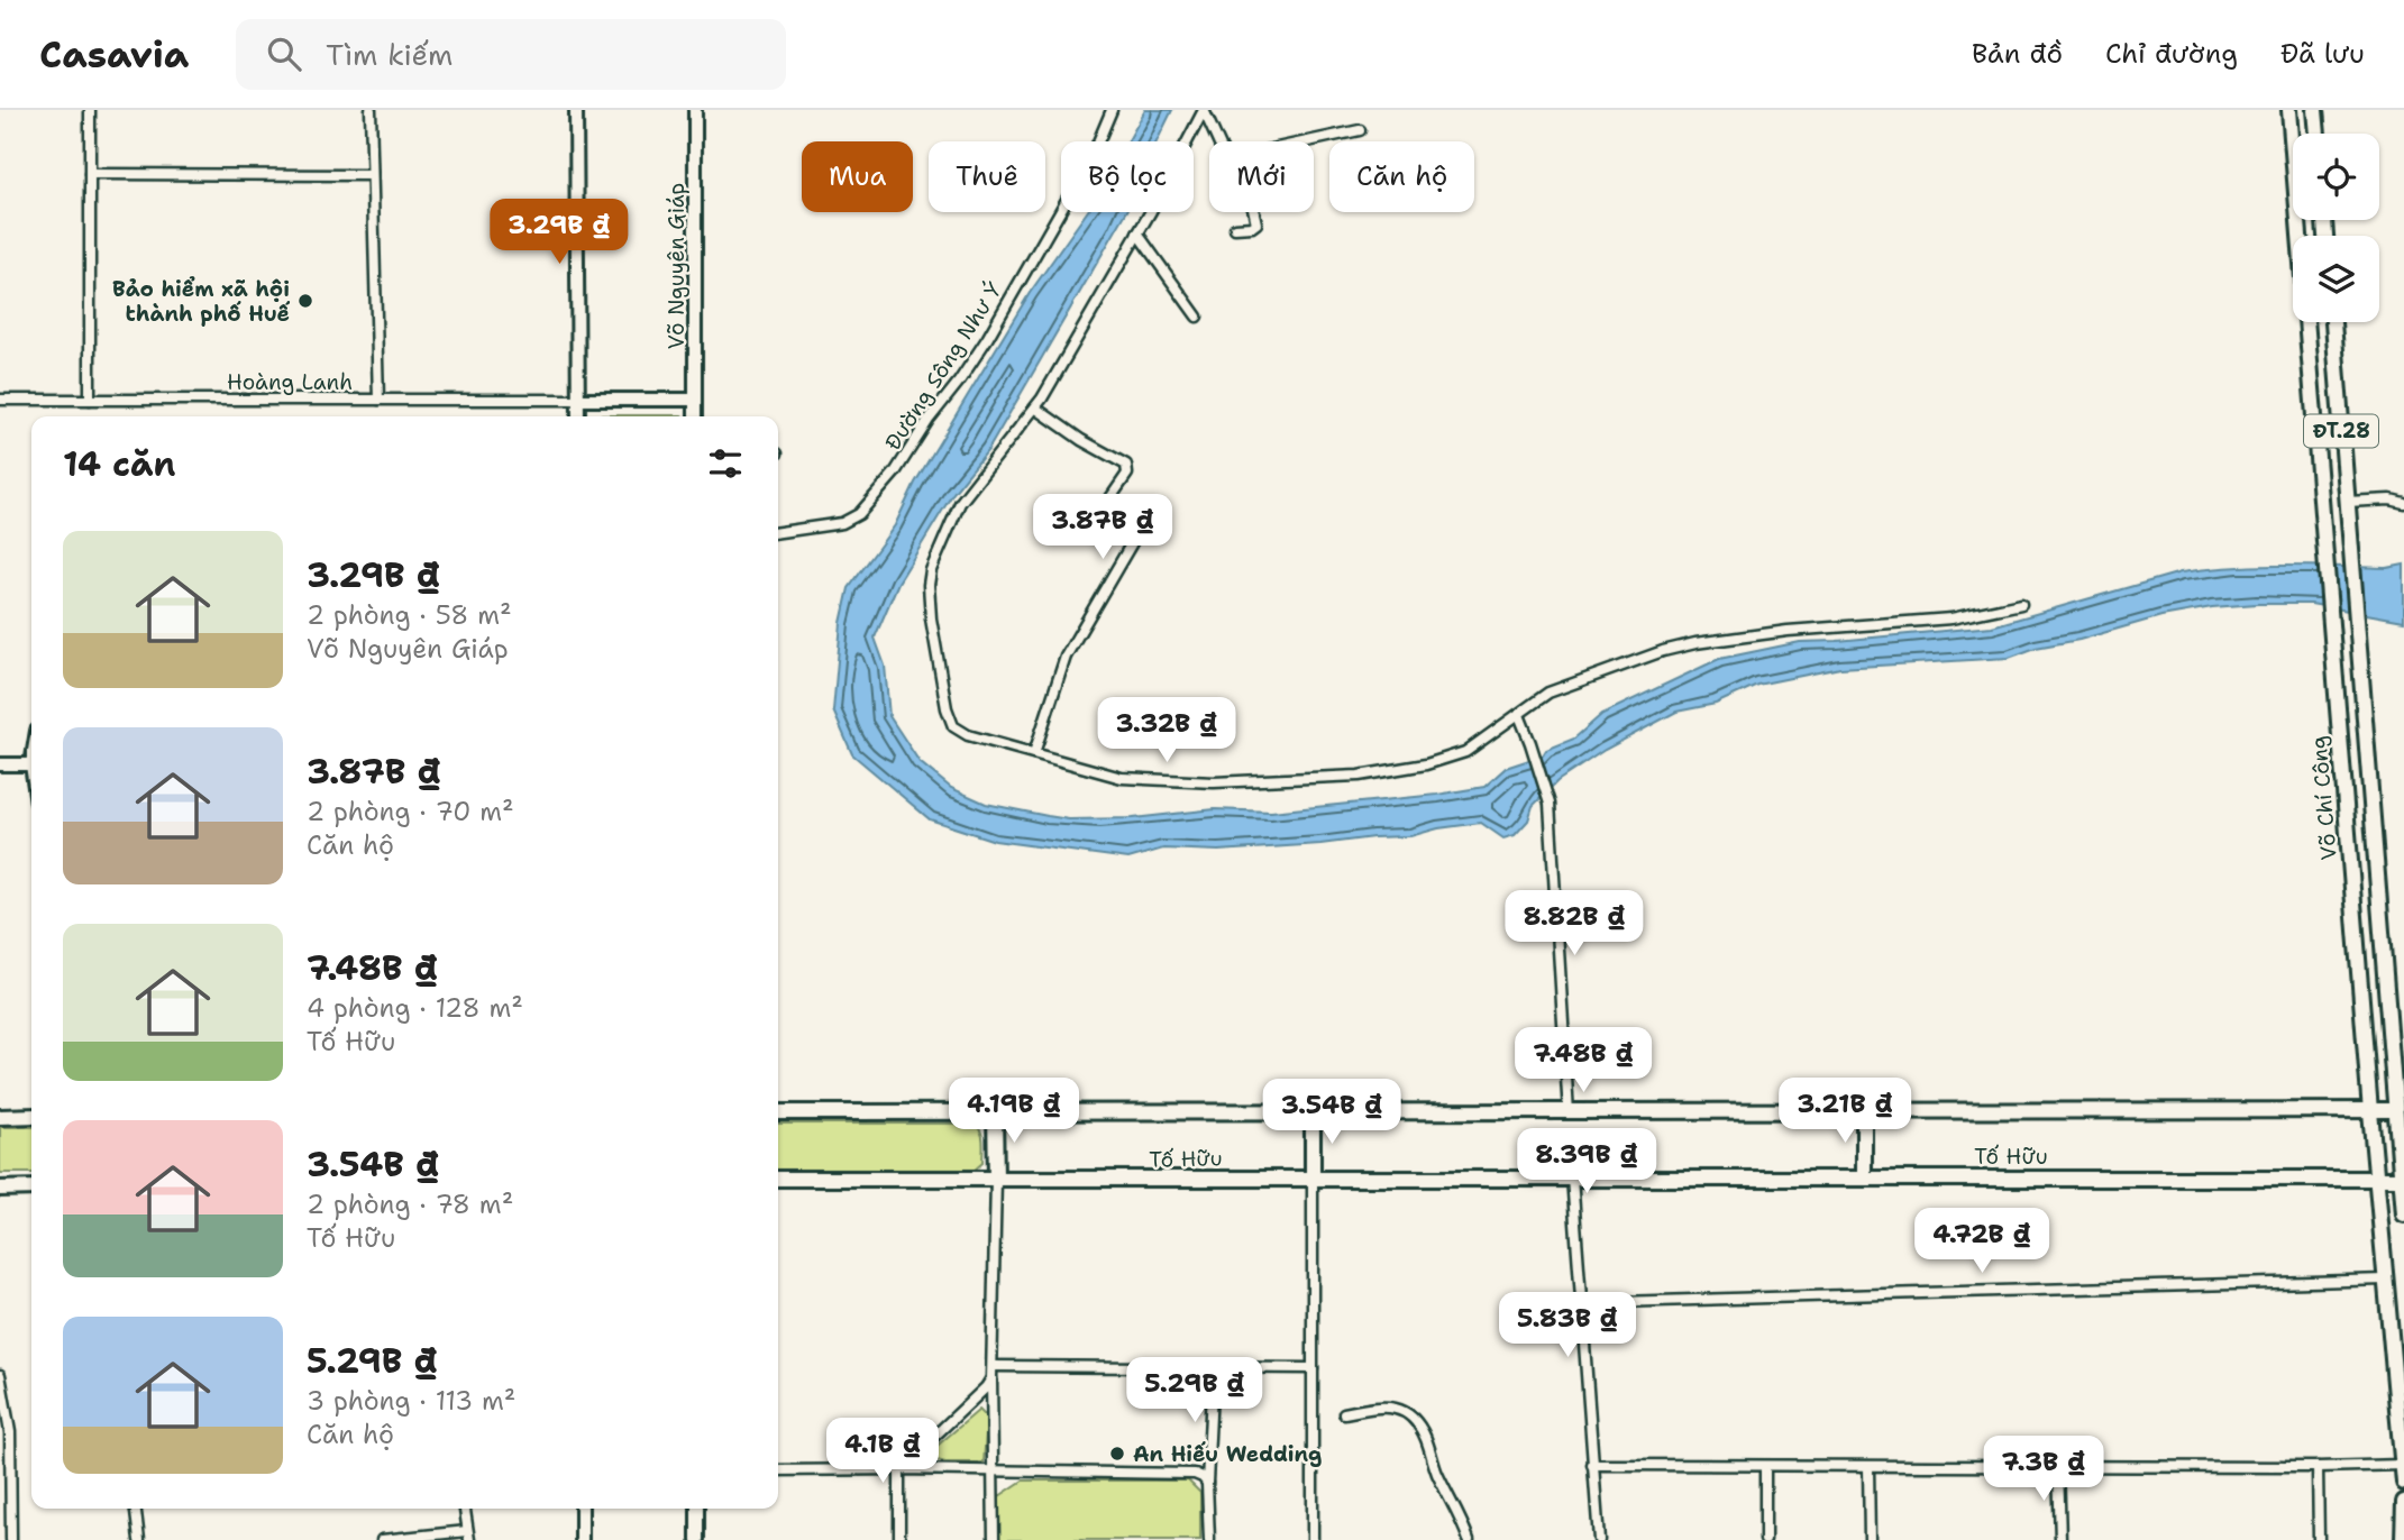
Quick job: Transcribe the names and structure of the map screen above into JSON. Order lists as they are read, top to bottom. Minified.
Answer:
{"streets":{"main road":["ĐT.28","Võ Chí Công","Tố Hữu"],"street":["Võ Nguyên Giáp","Đường Sông Như Ý","Hoàng Lanh"]},"crossings":[["ĐT.28","Tố Hữu"],["Võ Chí Công","Tố Hữu"]],"places":["Bảo hiểm xã hội thành phố Huế","An Hiếu Wedding"],"page":{"header":"Casavia","search":"Tìm kiếm","nav":["Bản đồ","Chỉ đường","Đã lưu"],"chip":["Mua","Thuê","Bộ lọc","Mới","Căn hộ"],"price":["3.29B ₫","3.87B ₫","3.32B ₫","8.82B ₫","7.48B ₫","4.19B ₫","3.21B ₫","3.54B ₫","8.39B ₫","4.72B ₫","5.83B ₫","5.29B ₫","4.1B ₫","7.3B ₫"],"heading":"14 căn","list":[{"name":"3.29B ₫","note":"2 phòng · 58 m² · Võ Nguyên Giáp"},{"name":"3.87B ₫","note":"2 phòng · 70 m² · Căn hộ"},{"name":"7.48B ₫","note":"4 phòng · 128 m² · Tố Hữu"},{"name":"3.54B ₫","note":"2 phòng · 78 m² · Tố Hữu"},{"name":"5.29B ₫","note":"3 phòng · 113 m² · Căn hộ"}]}}
